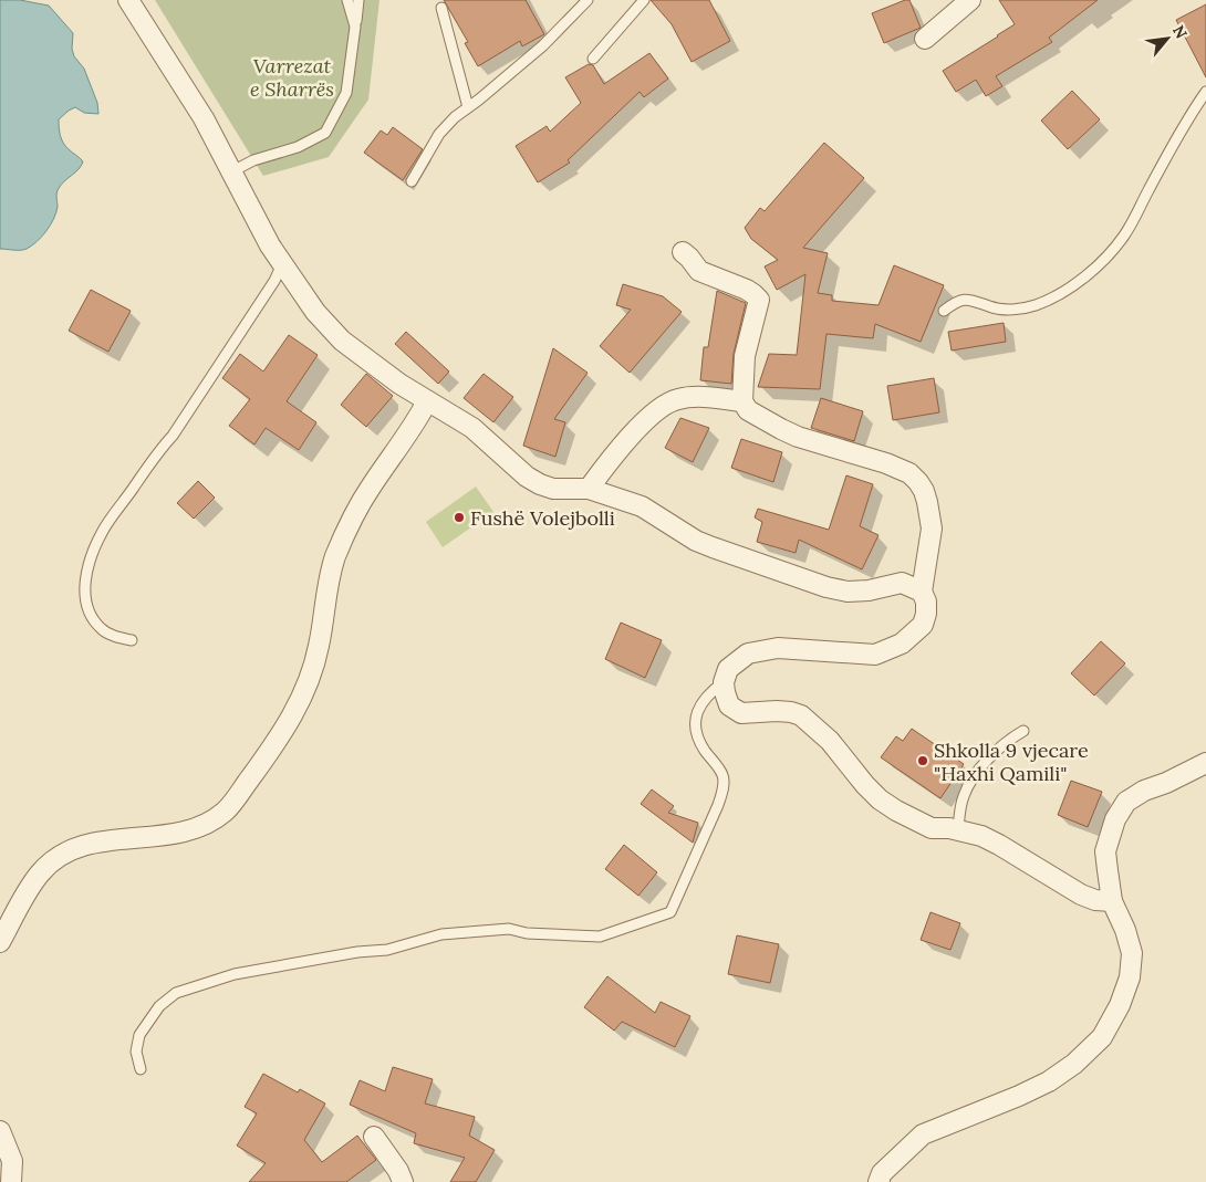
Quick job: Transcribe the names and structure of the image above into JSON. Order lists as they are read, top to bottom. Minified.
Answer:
{"parks":["Varrezat e Sharrës"],"places":["Fushë Volejbolli","Shkolla 9 vjecare \"Haxhi Qamili\""],"north":"top right"}
